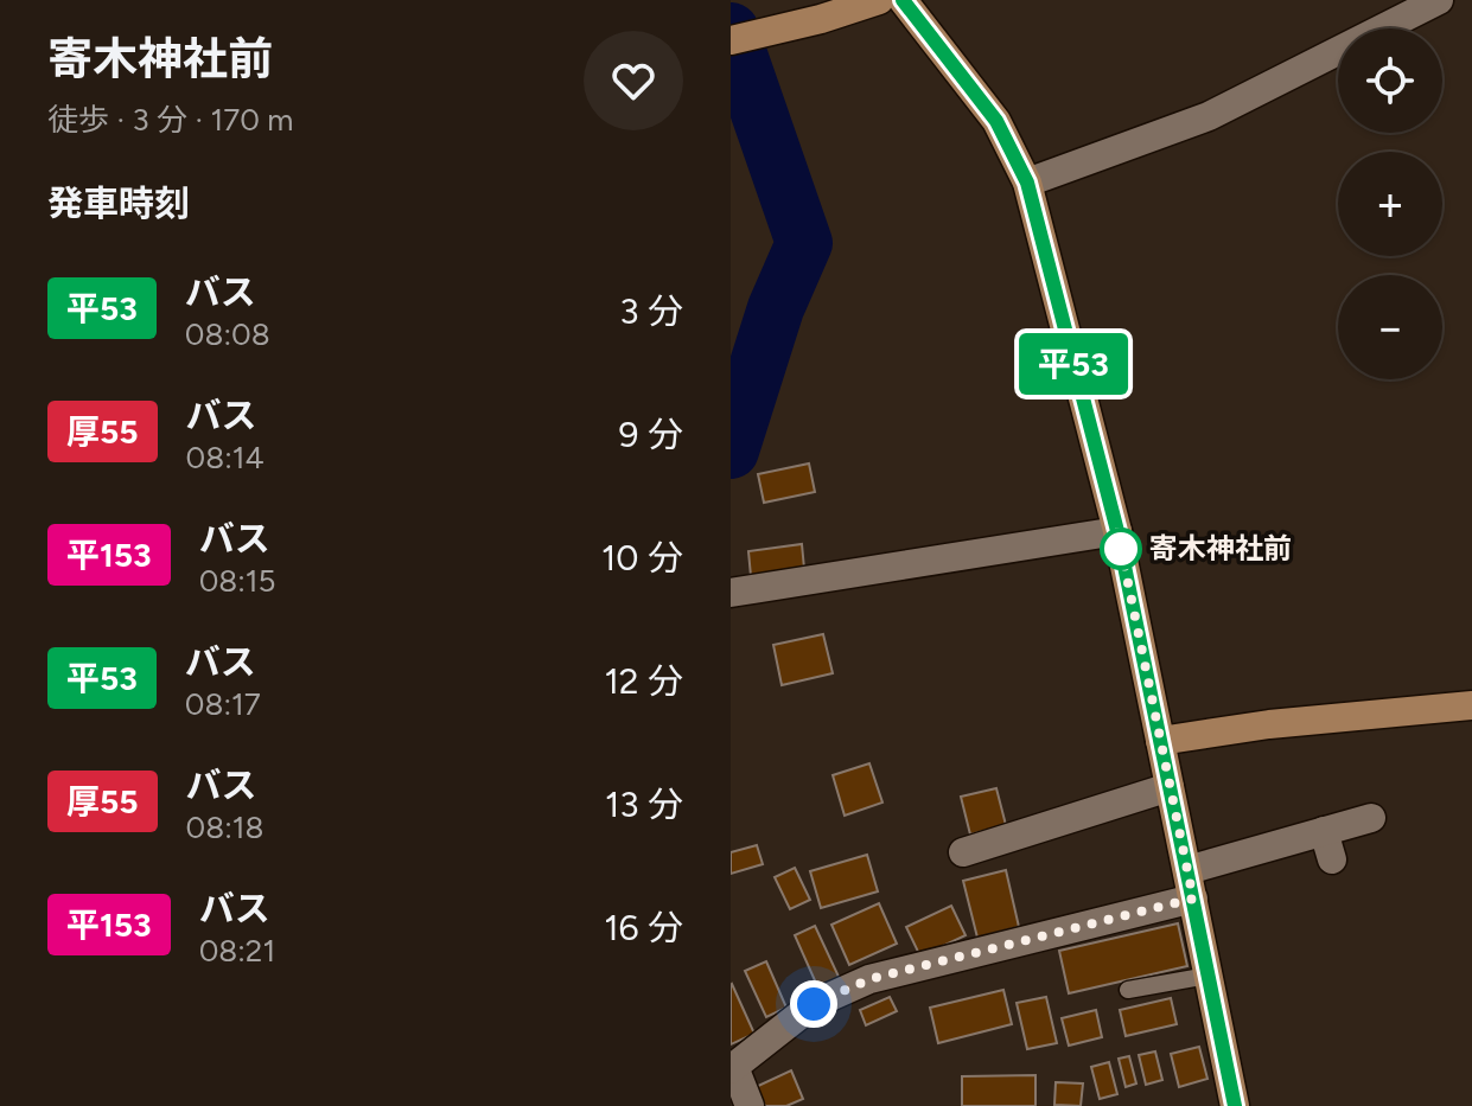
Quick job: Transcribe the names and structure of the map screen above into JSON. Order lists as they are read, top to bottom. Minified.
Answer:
{"places":["寄木神社前"],"lines":["bus line 平53"],"page":{"heading":[["寄木神社前","徒歩 · 3 分 · 170 m"],"発車時刻"],"on_map":"平53","map_buttons":["+","−"],"list":[{"mark":"平53","name":"バス","note":"08:08","value":"3 分"},{"mark":"厚55","name":"バス","note":"08:14","value":"9 分"},{"mark":"平153","name":"バス","note":"08:15","value":"10 分"},{"mark":"平53","name":"バス","note":"08:17","value":"12 分"},{"mark":"厚55","name":"バス","note":"08:18","value":"13 分"},{"mark":"平153","name":"バス","note":"08:21","value":"16 分"}]}}
